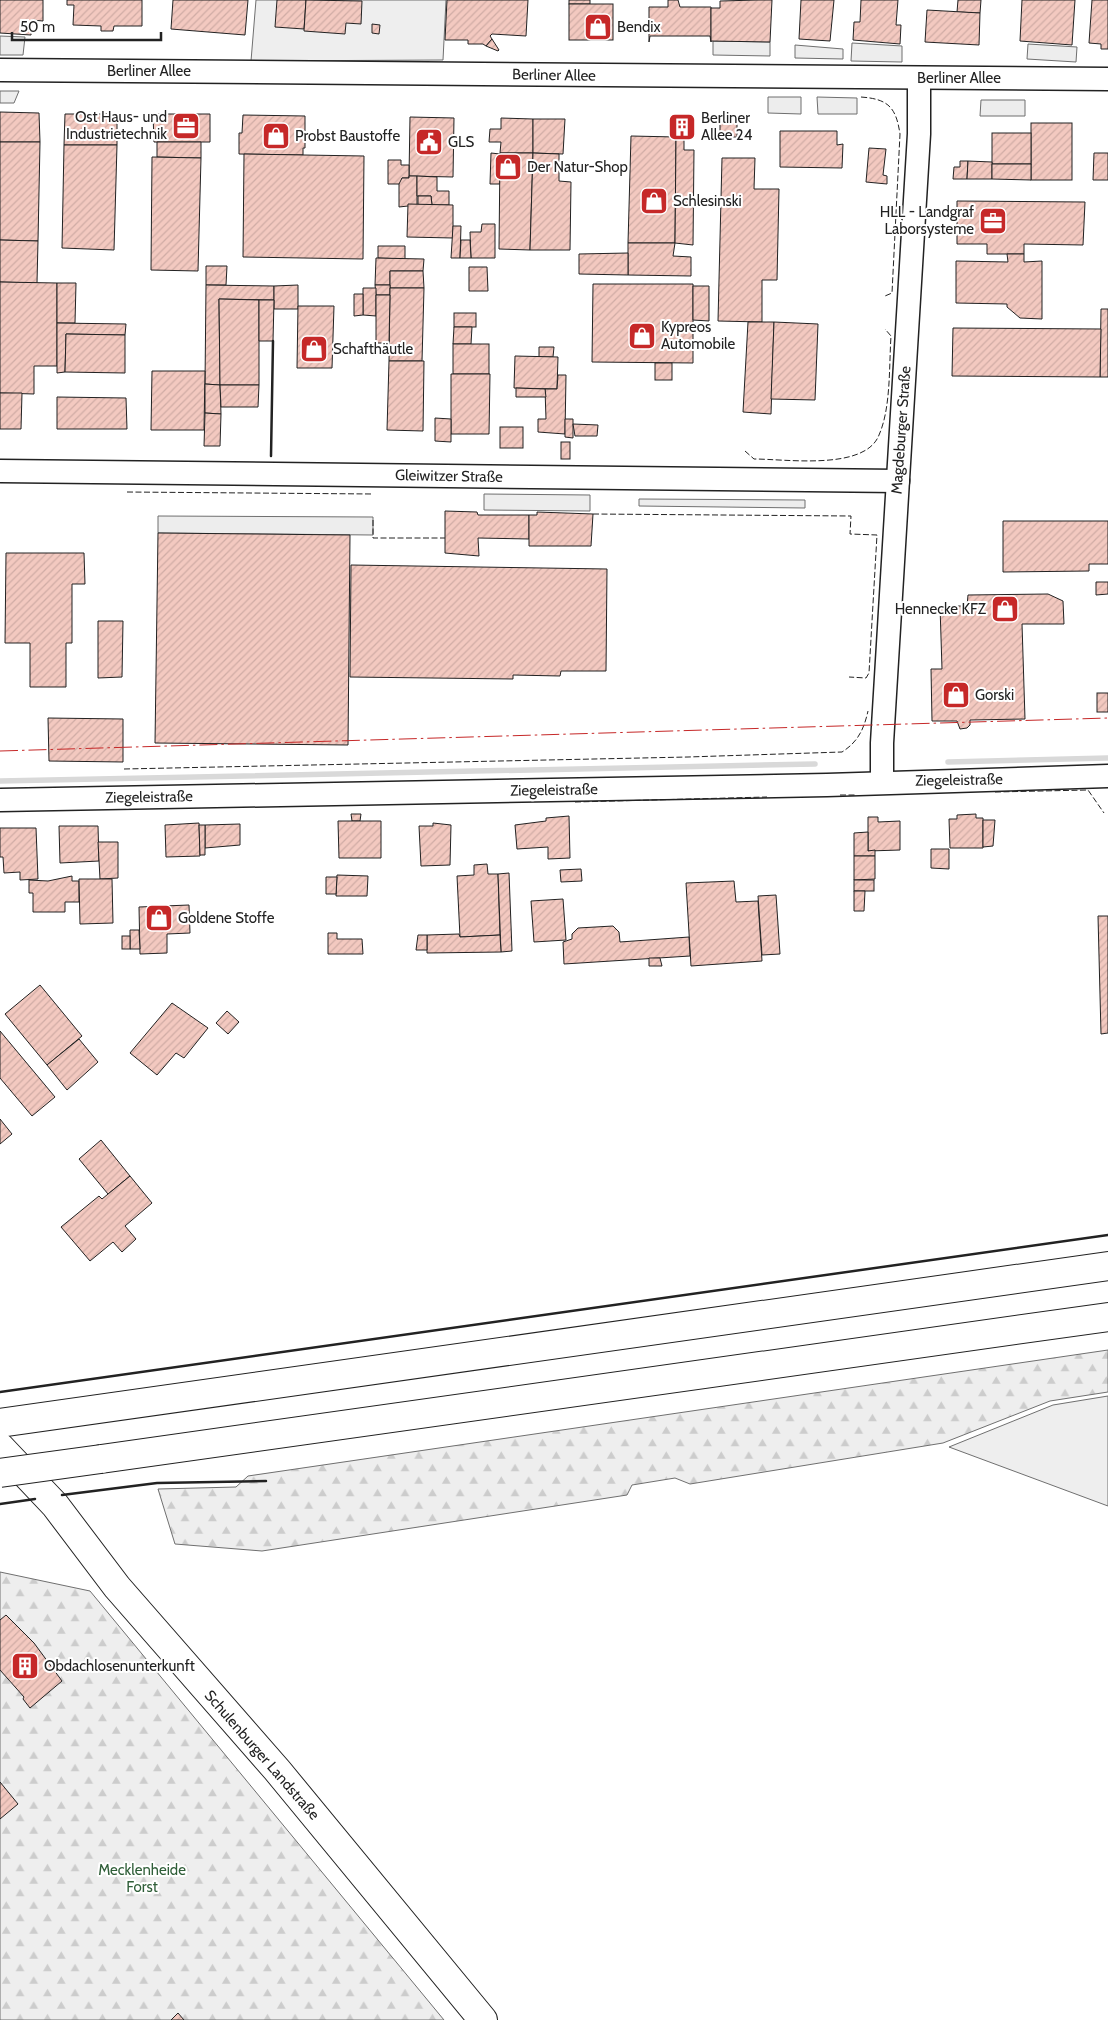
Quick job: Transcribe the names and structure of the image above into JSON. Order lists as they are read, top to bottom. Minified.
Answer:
{"streets":{"main road":["Schulenburger Landstraße"],"street":["Berliner Allee","Magdeburger Straße","Gleiwitzer Straße","Ziegeleistraße"]},"crossings":[["Berliner Allee","Magdeburger Straße"],["Magdeburger Straße","Gleiwitzer Straße"],["Magdeburger Straße","Ziegeleistraße"]],"parks":["Mecklenheide Forst"],"places":{"shop":["Bendix","Probst Baustoffe","Der Natur-Shop","Schlesinski","Kypreos Automobile","Schafthäutle","Hennecke KFZ","Gorski","Goldene Stoffe"],"office":["Ost Haus- und Industrietechnik","HLL - Landgraf Laborsysteme"],"building":["Berliner Allee 24","Obdachlosenunterkunft"],"public building":["GLS"]},"scale_bar":"50 m"}
